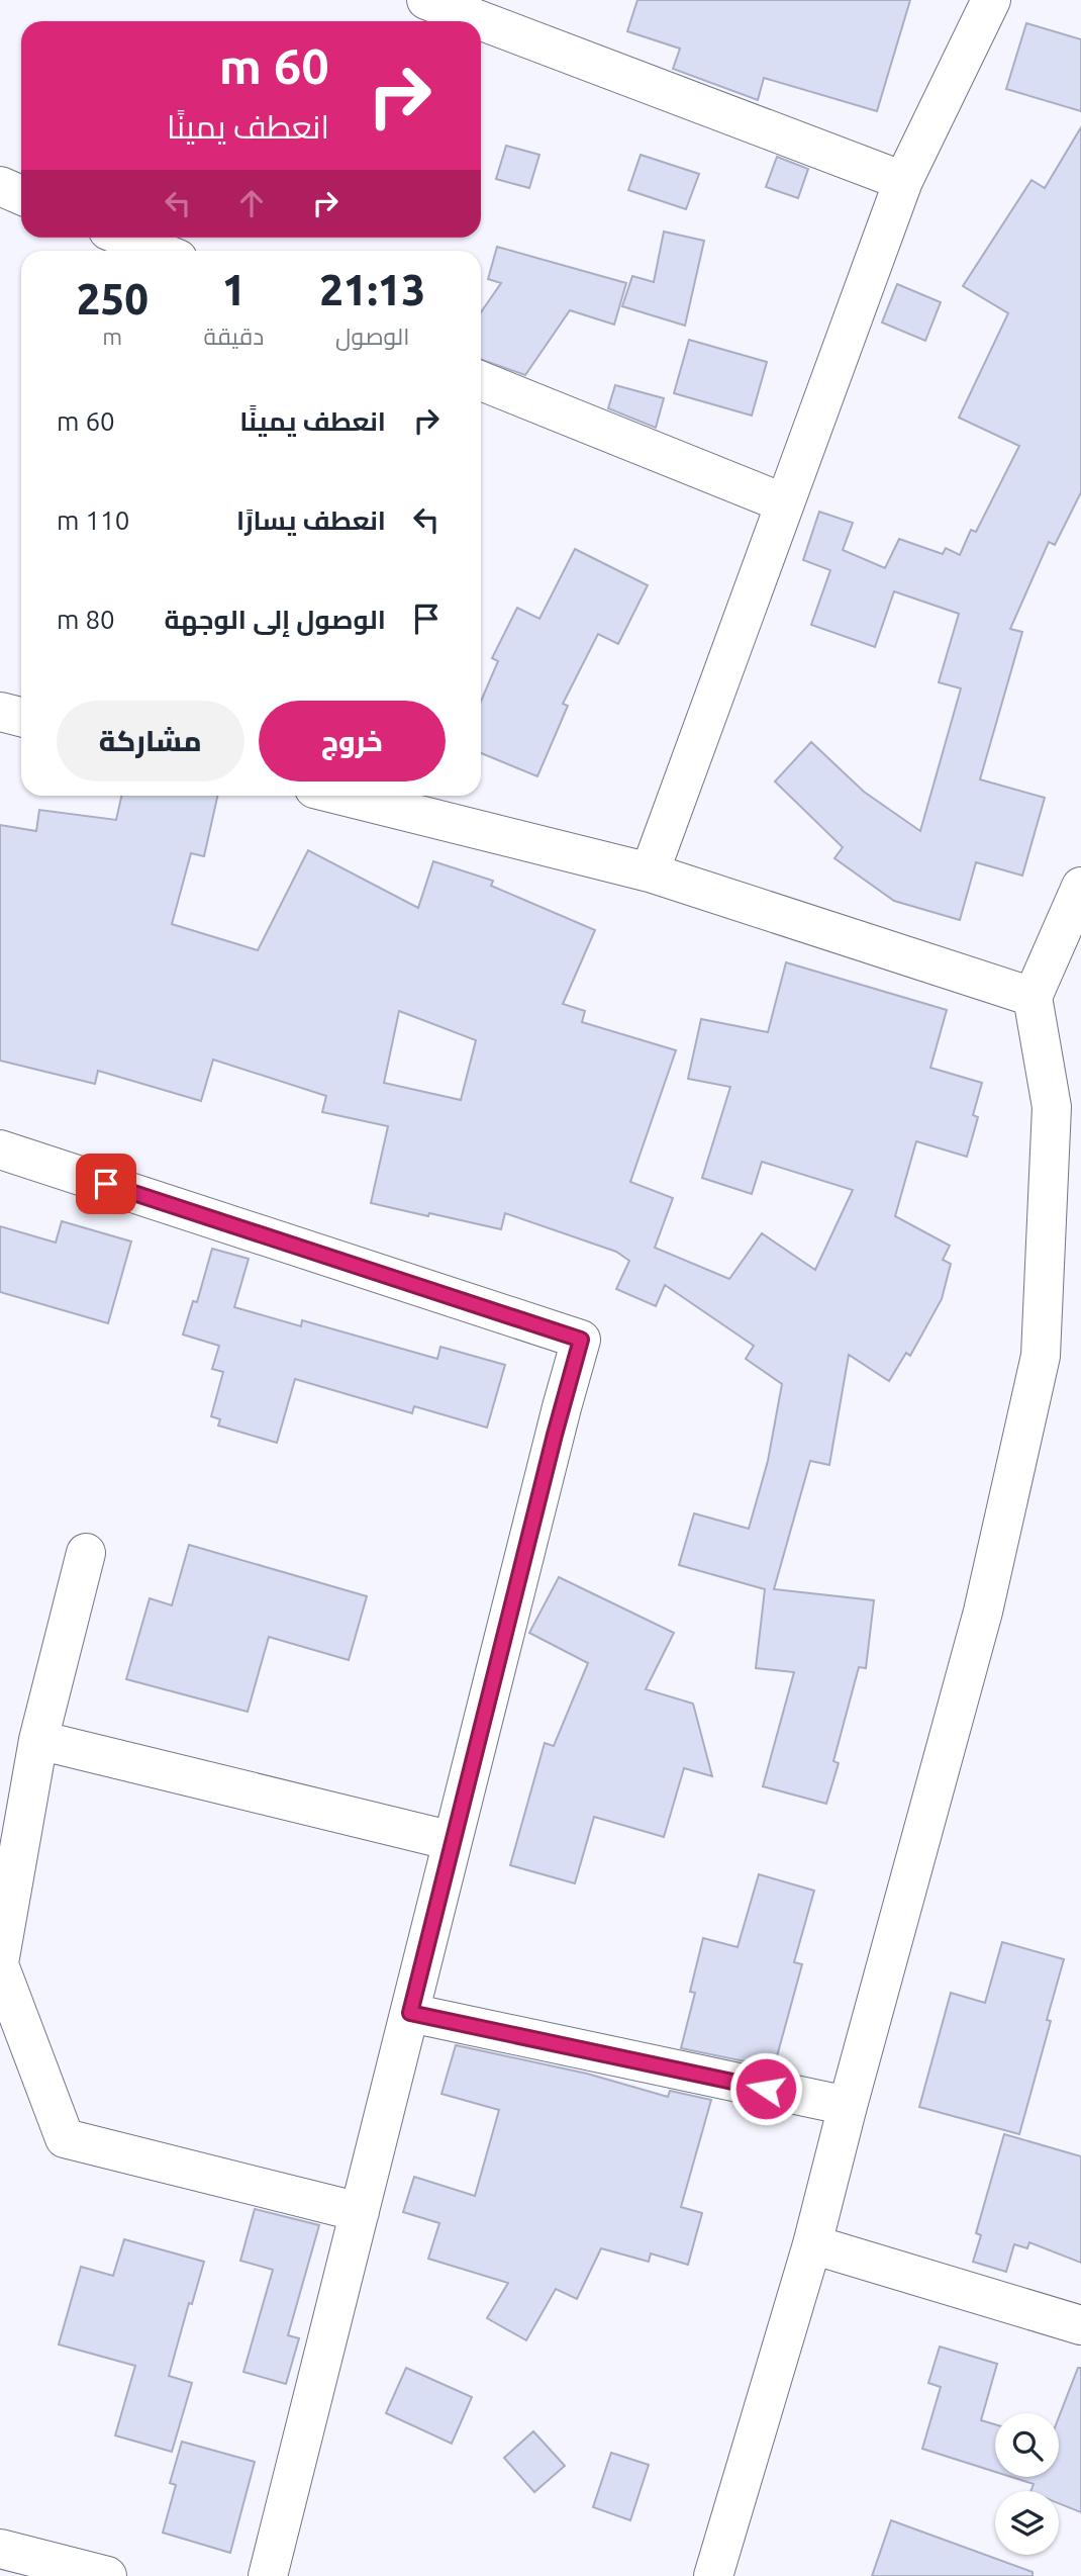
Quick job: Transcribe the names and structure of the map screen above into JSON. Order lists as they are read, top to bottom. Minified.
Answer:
{"page":{"turn":["60 m","انعطف يمينًا"],"eta":["21:13","الوصول","1","دقيقة","250","m"],"list":[{"name":"انعطف يمينًا","value":"60 m"},{"name":"انعطف يسارًا","value":"110 m"},{"name":"الوصول إلى الوجهة","value":"80 m"}],"buttons":["خروج","مشاركة"]}}
